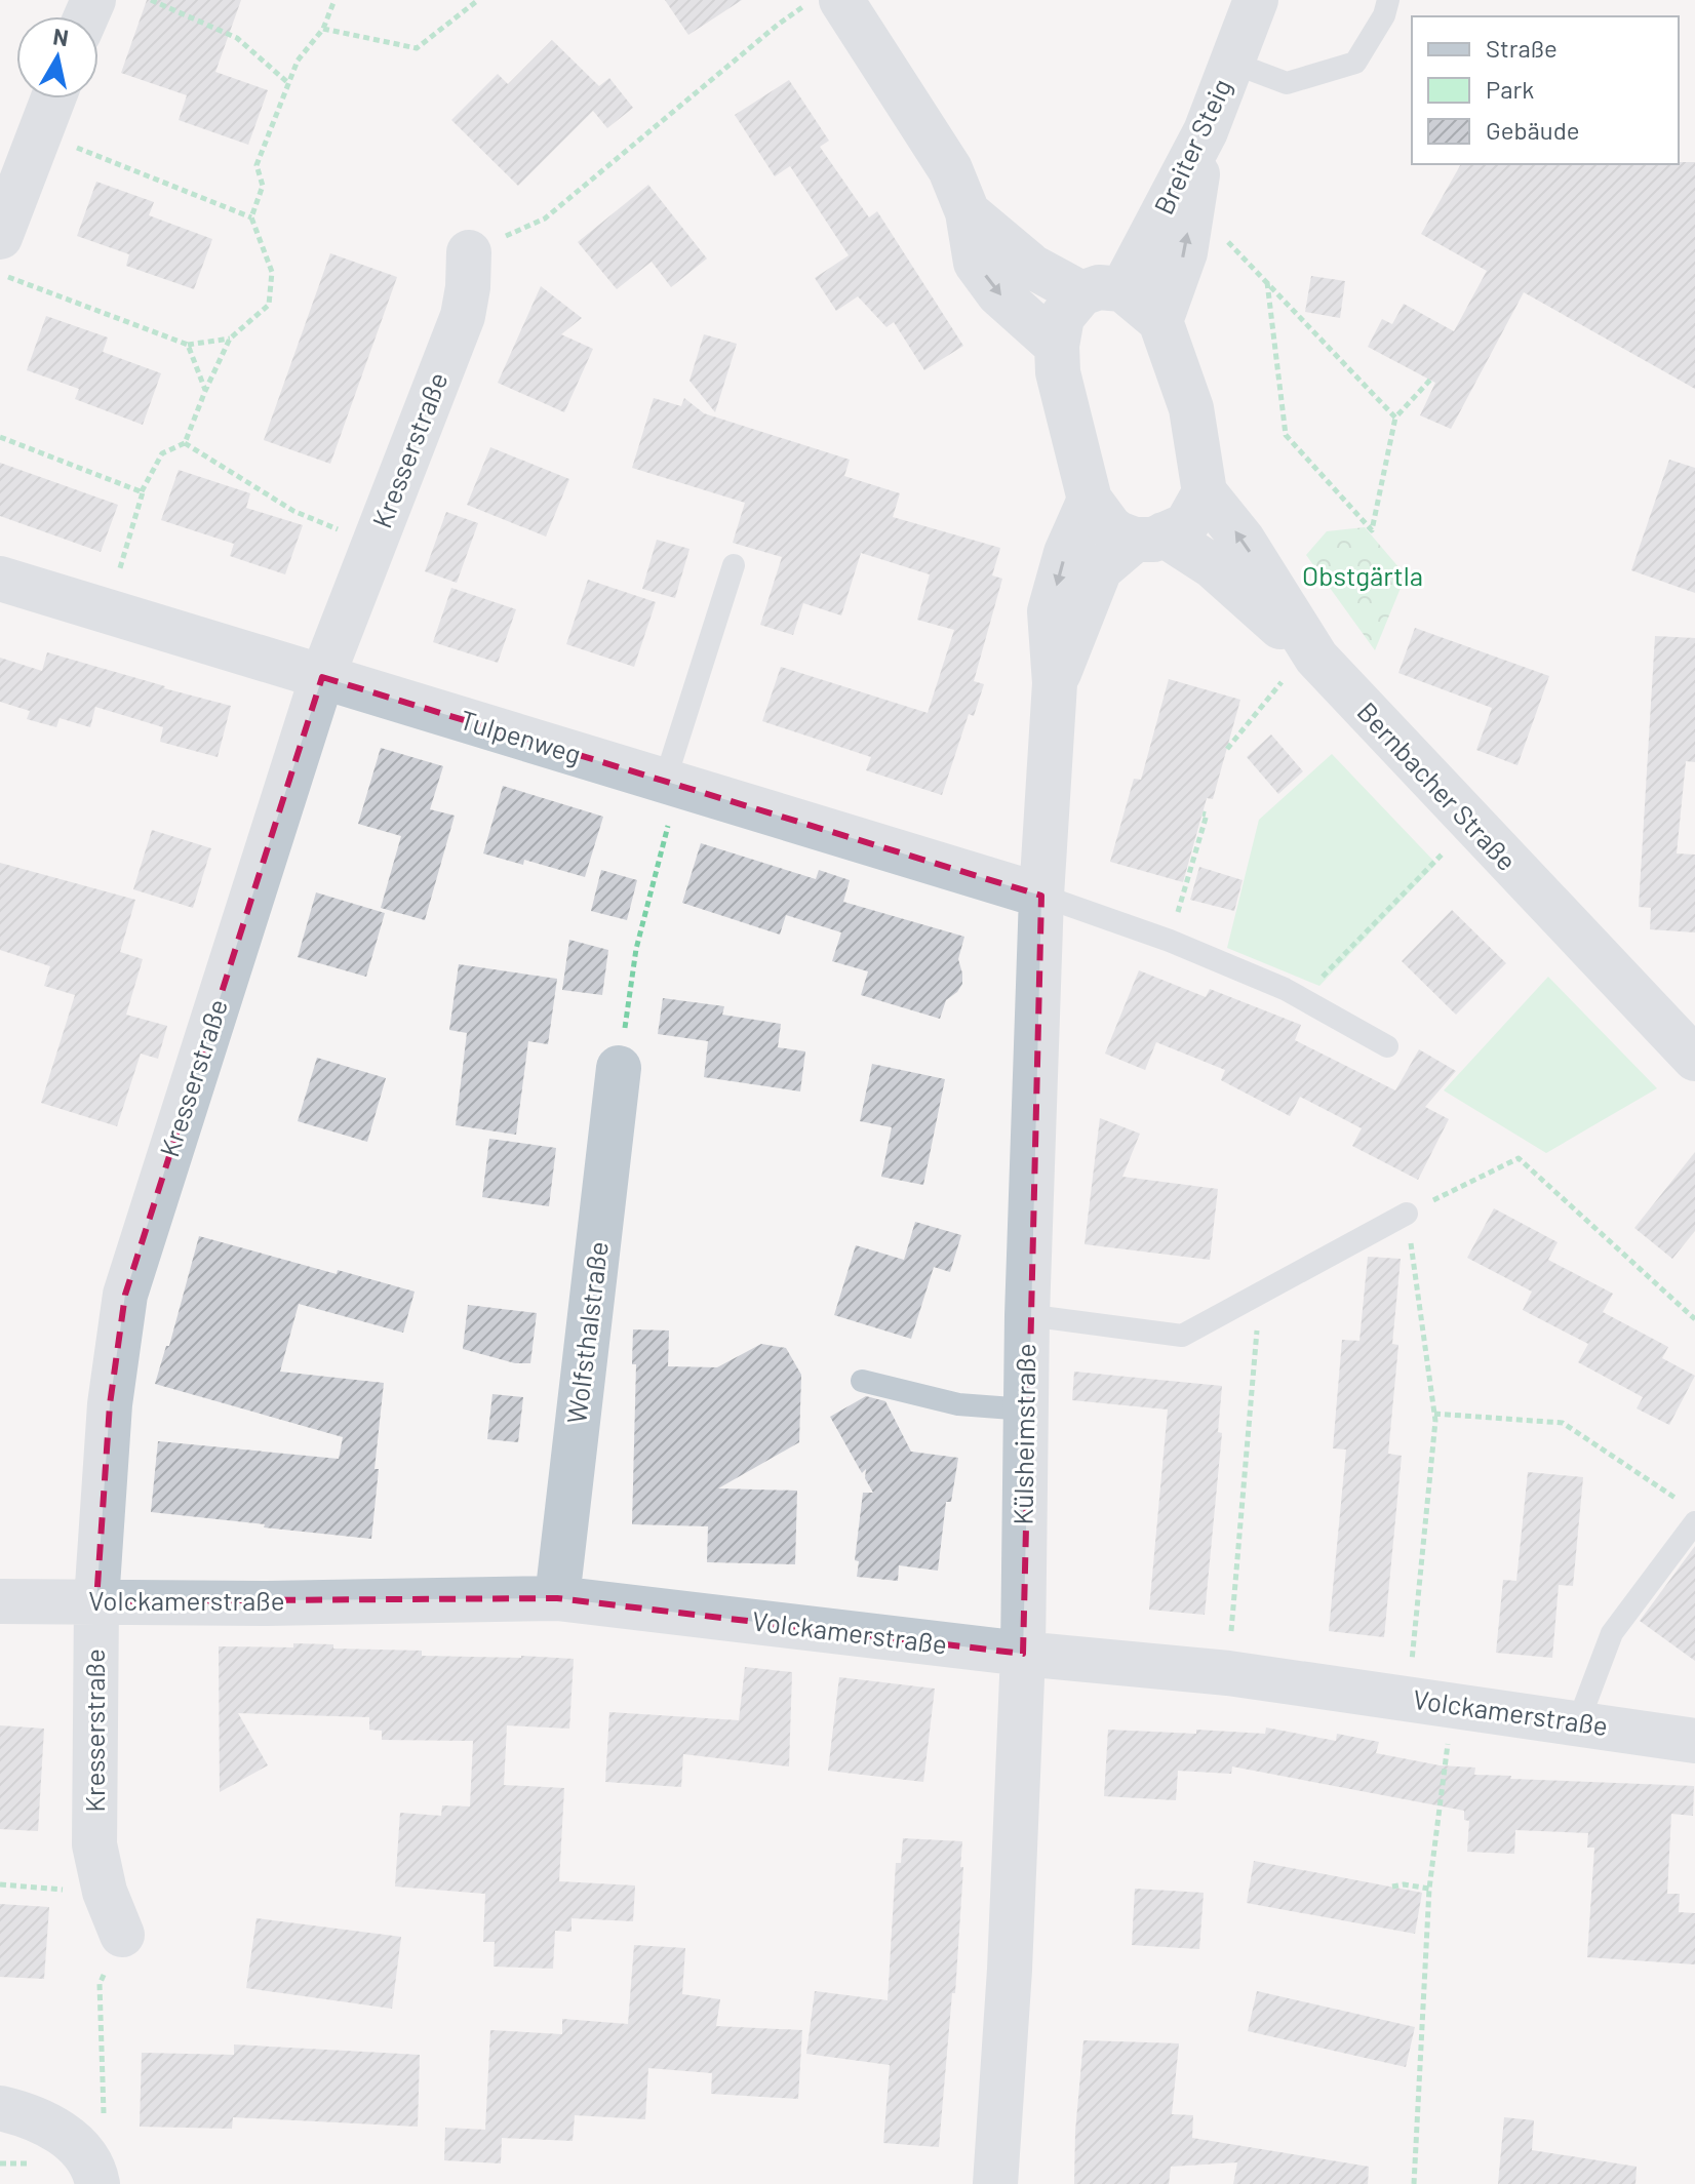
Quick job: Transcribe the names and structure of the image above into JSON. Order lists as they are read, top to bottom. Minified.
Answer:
{"streets":{"street":["Breiter Steig","Kresserstraße","Tulpenweg","Bernbacher Straße","Wolfsthalstraße","Külsheimstraße","Volckamerstraße"]},"crossings":[["Kresserstraße","Tulpenweg"],["Kresserstraße","Volckamerstraße"],["Tulpenweg","Külsheimstraße"],["Bernbacher Straße","Külsheimstraße"],["Wolfsthalstraße","Volckamerstraße"],["Külsheimstraße","Volckamerstraße"]],"parks":["Obstgärtla"],"legend":["Straße","Park","Gebäude"],"north":"top"}
